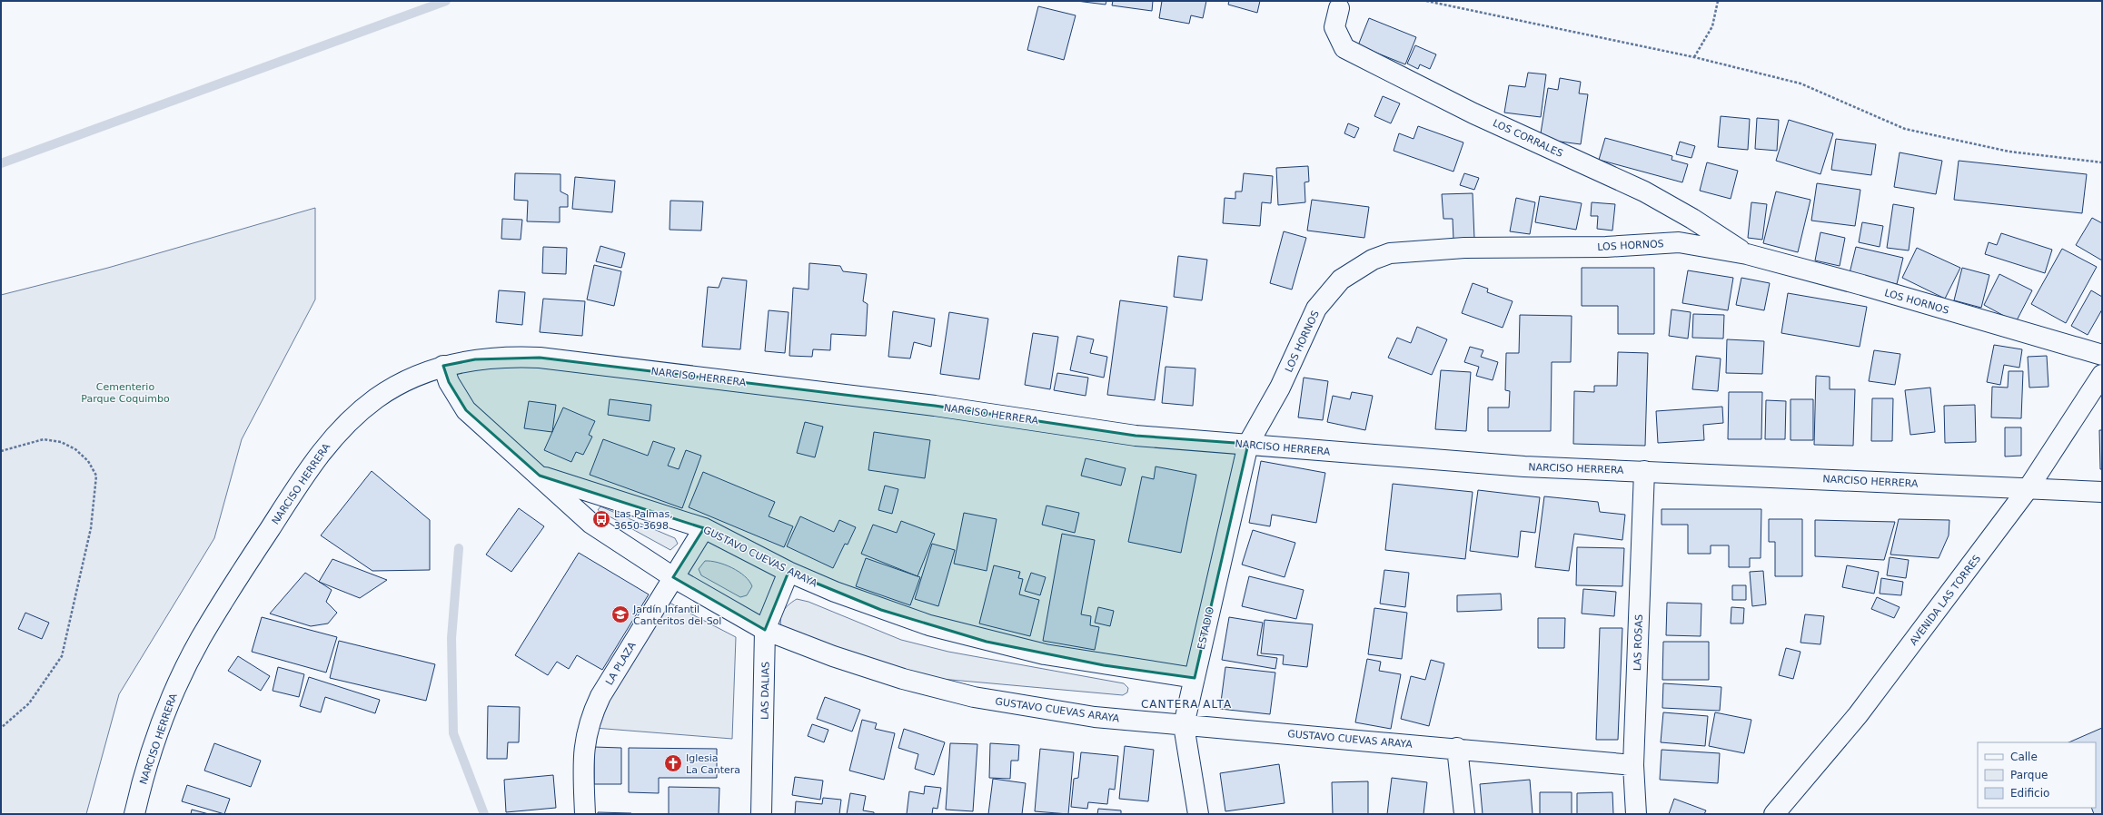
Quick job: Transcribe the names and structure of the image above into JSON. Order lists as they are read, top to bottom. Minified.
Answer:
{"streets":{"street":["LOS CORRALES","LOS HORNOS","NARCISO HERRERA","GUSTAVO CUEVAS ARAYA","AVENIDA LAS TORRES","ESTADIO","LAS ROSAS","LA PLAZA","LAS DALIAS"]},"crossings":[["LOS CORRALES","LOS HORNOS"],["LOS HORNOS","NARCISO HERRERA"],["LOS HORNOS","ESTADIO"],["NARCISO HERRERA","GUSTAVO CUEVAS ARAYA"],["NARCISO HERRERA","AVENIDA LAS TORRES"],["NARCISO HERRERA","ESTADIO"],["NARCISO HERRERA","LAS ROSAS"],["GUSTAVO CUEVAS ARAYA","ESTADIO"],["GUSTAVO CUEVAS ARAYA","LAS ROSAS"],["GUSTAVO CUEVAS ARAYA","LA PLAZA"],["GUSTAVO CUEVAS ARAYA","LAS DALIAS"]],"districts":["CANTERA ALTA"],"parks":["Cementerio Parque Coquimbo"],"places":{"bus stop":["Las Palmas, 3650-3698"],"school or university":["Jardín Infantil Canteritos del Sol"],"church":["Iglesia La Cantera"]},"legend":["Calle","Parque","Edificio"]}
